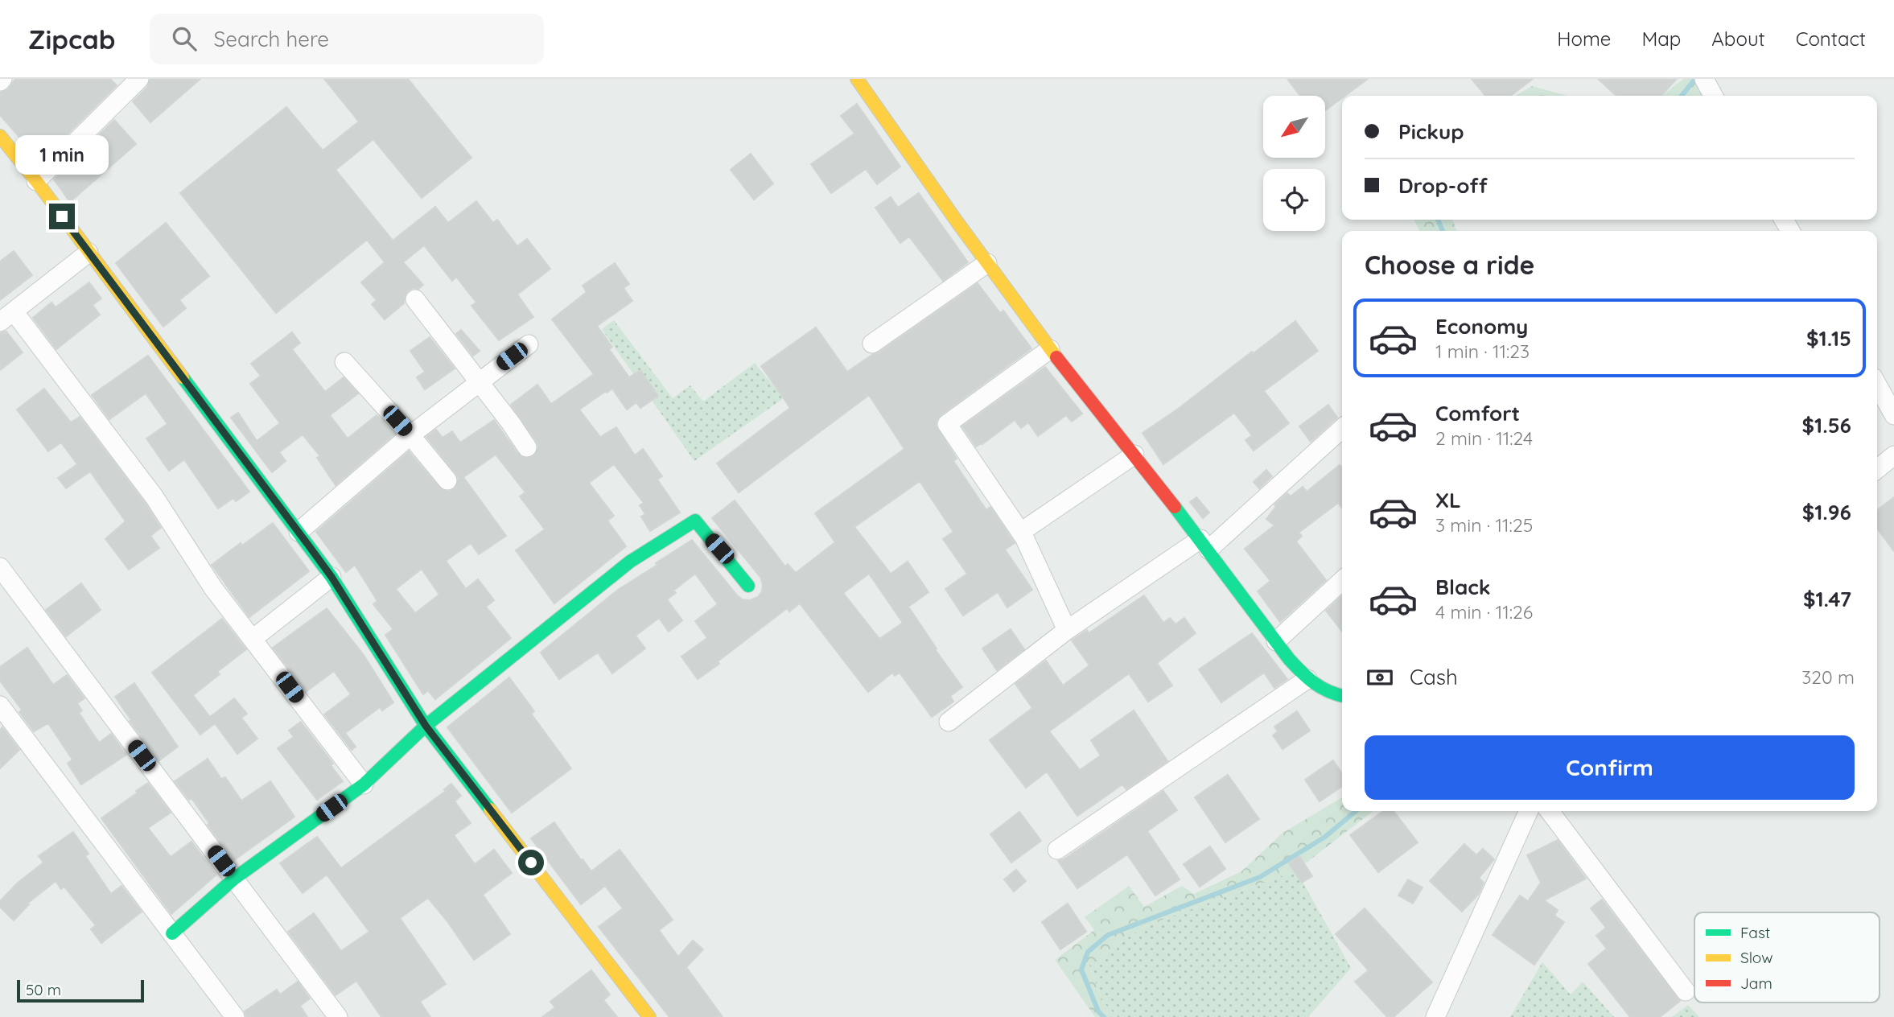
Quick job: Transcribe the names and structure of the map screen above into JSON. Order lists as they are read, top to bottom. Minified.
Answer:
{"legend":["Fast","Slow","Jam"],"scale_bar":"50 m","north":"bottom left","page":{"header":"Zipcab","search":"Search here","nav":["Home","Map","About","Contact"],"banner":["Pickup","Drop-off"],"bubble":"1 min","heading":"Choose a ride","list":[{"name":"Economy","note":"1 min · 11:23","value":"$1.15"},{"name":"Comfort","note":"2 min · 11:24","value":"$1.56"},{"name":"XL","note":"3 min · 11:25","value":"$1.96"},{"name":"Black","note":"4 min · 11:26","value":"$1.47"}],"pay":["Cash","320 m"],"buttons":"Confirm","scale":"50 m"}}
